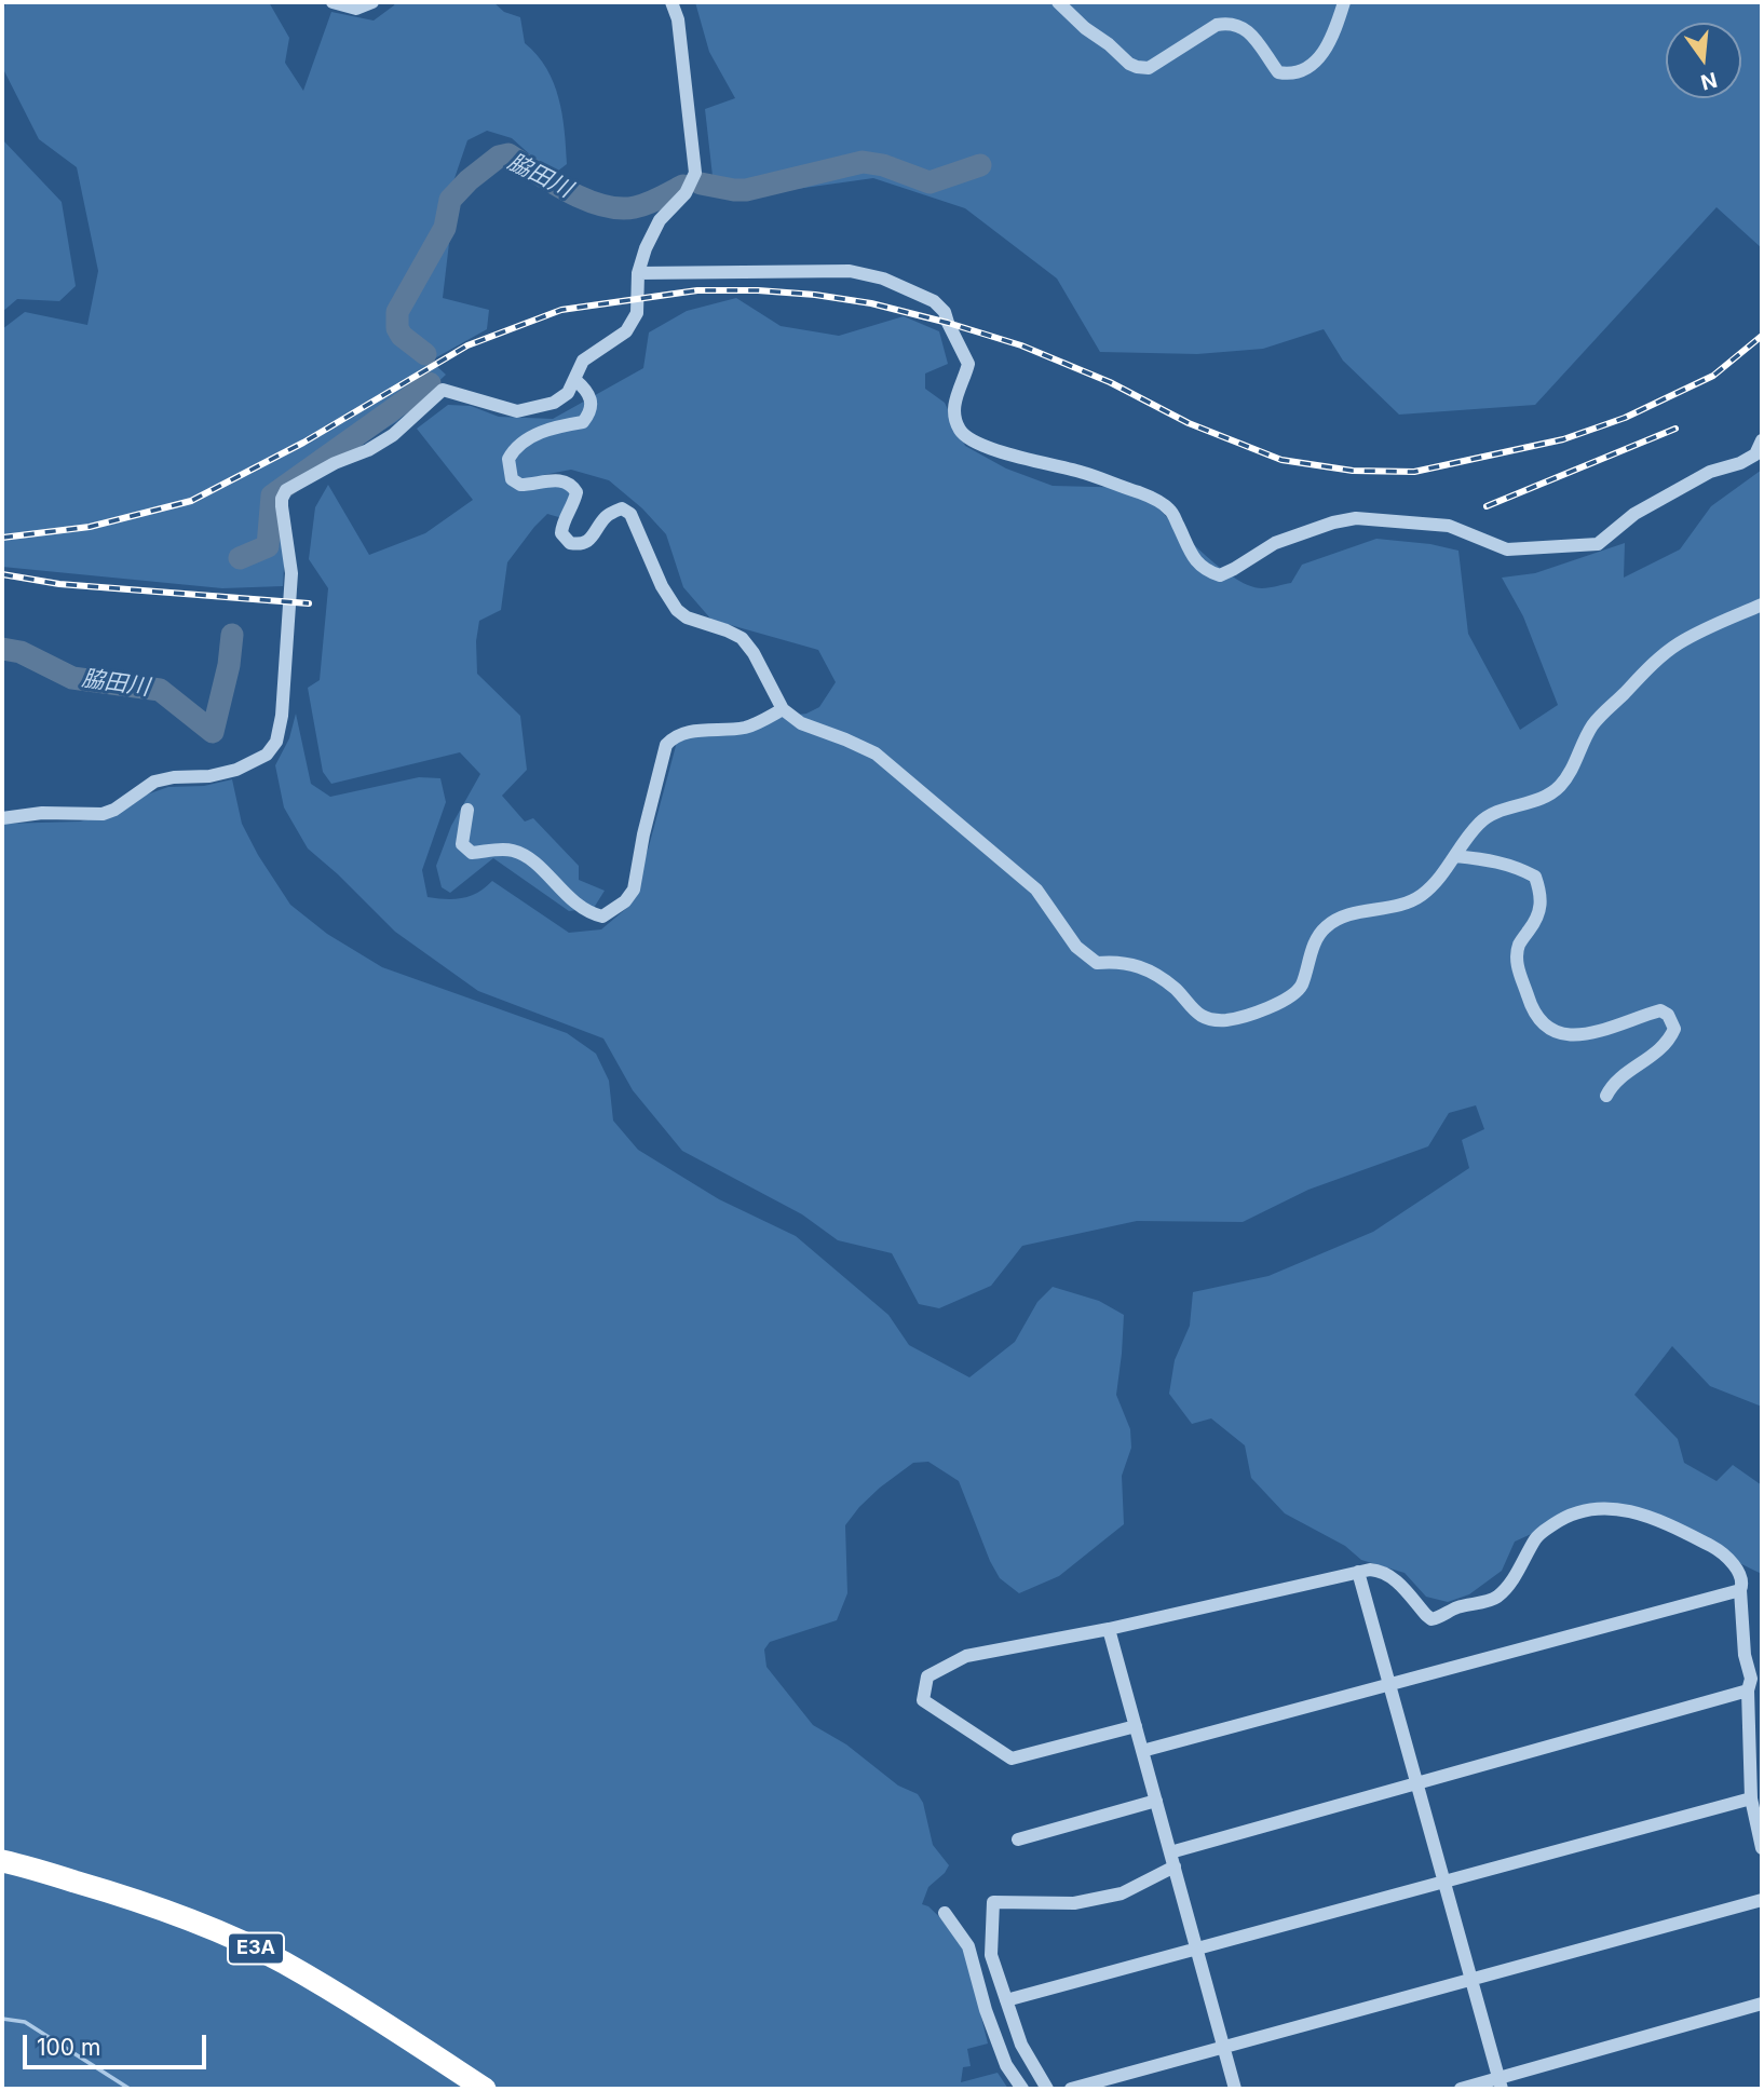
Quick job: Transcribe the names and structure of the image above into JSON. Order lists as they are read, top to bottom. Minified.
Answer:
{"streets":{"highway":["E3A"]},"water":["脇田川"],"scale_bar":"100 m","north":"bottom"}
